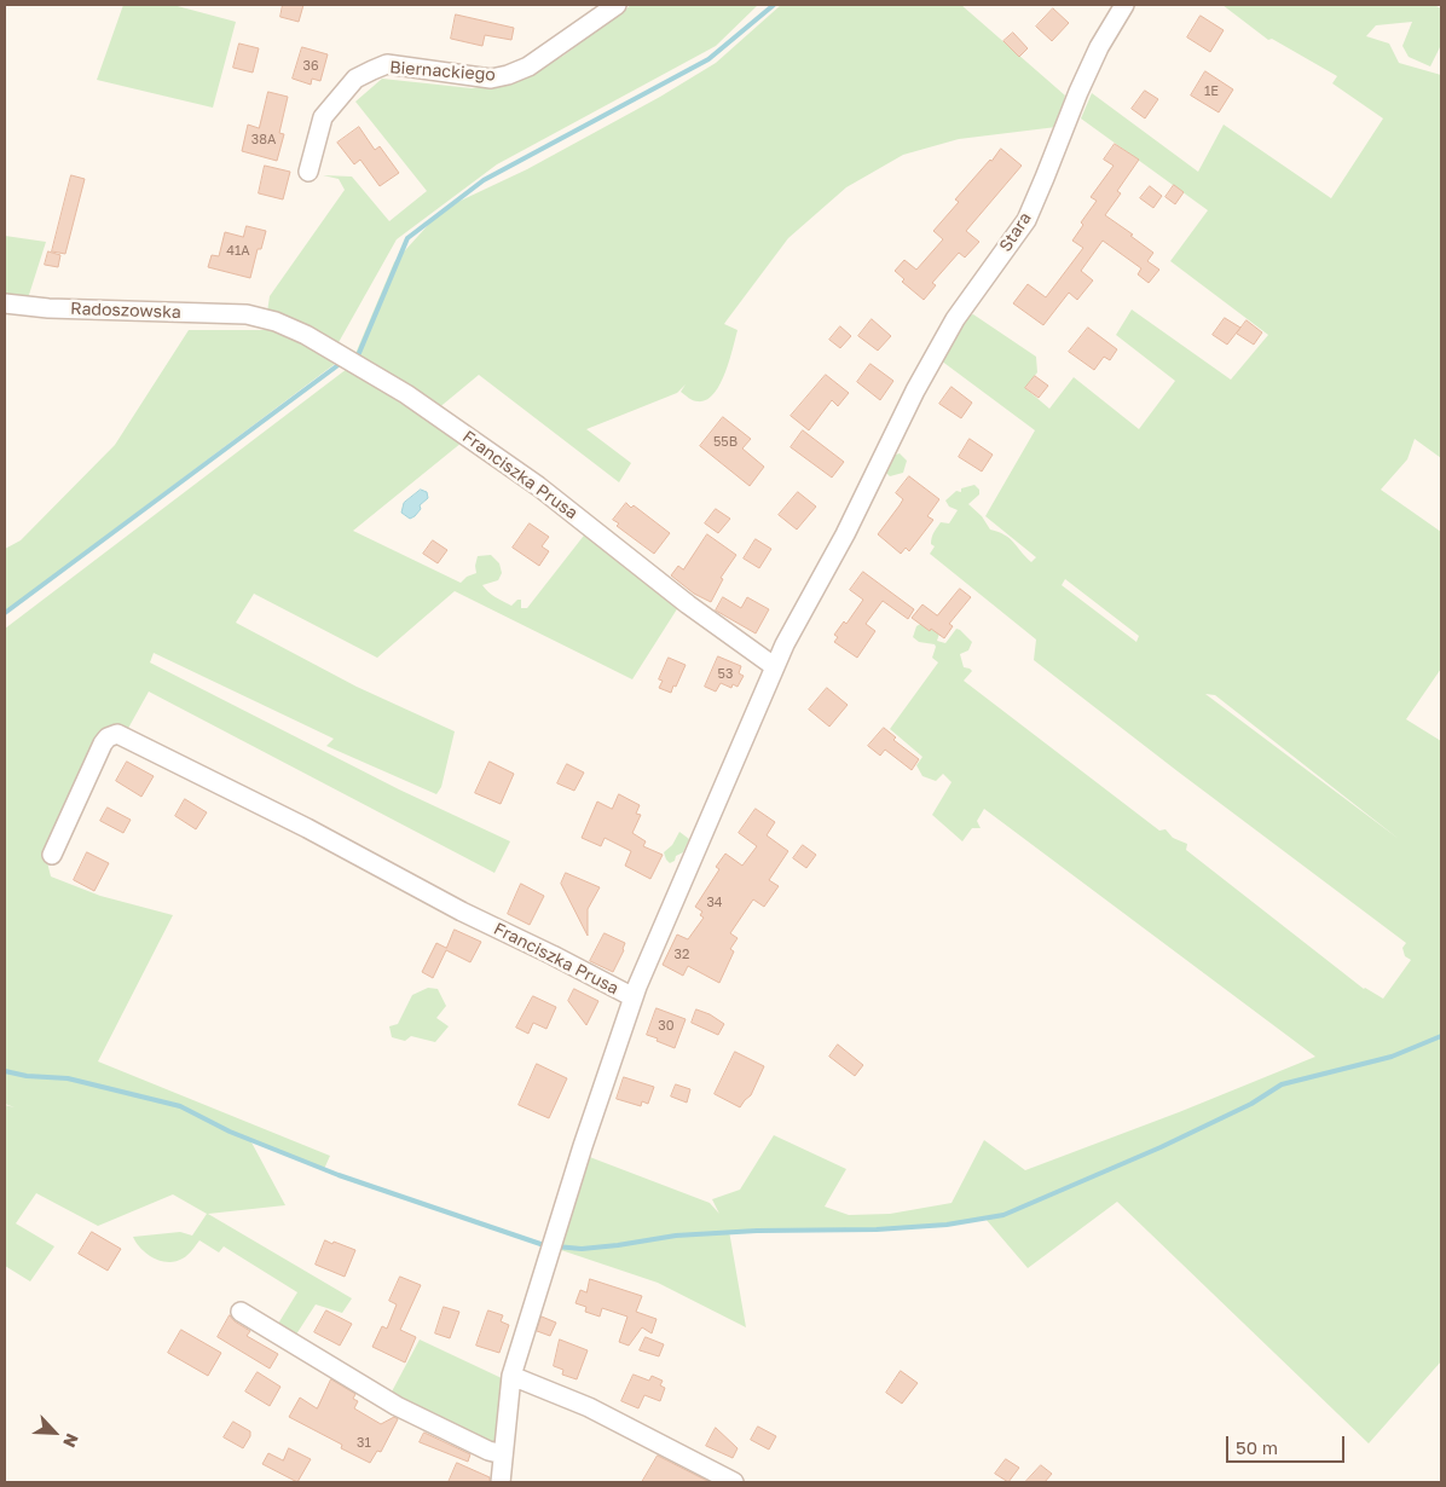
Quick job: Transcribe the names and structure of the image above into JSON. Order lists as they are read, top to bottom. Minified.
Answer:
{"streets":{"street":["Biernackiego","Stara","Radoszowska","Franciszka Prusa"]},"crossings":[["Stara","Franciszka Prusa"],["Radoszowska","Franciszka Prusa"]],"house_numbers":["36","1E","38A","41A","55B","53","34","32","30","31"],"scale_bar":"50 m","north":"bottom right"}
